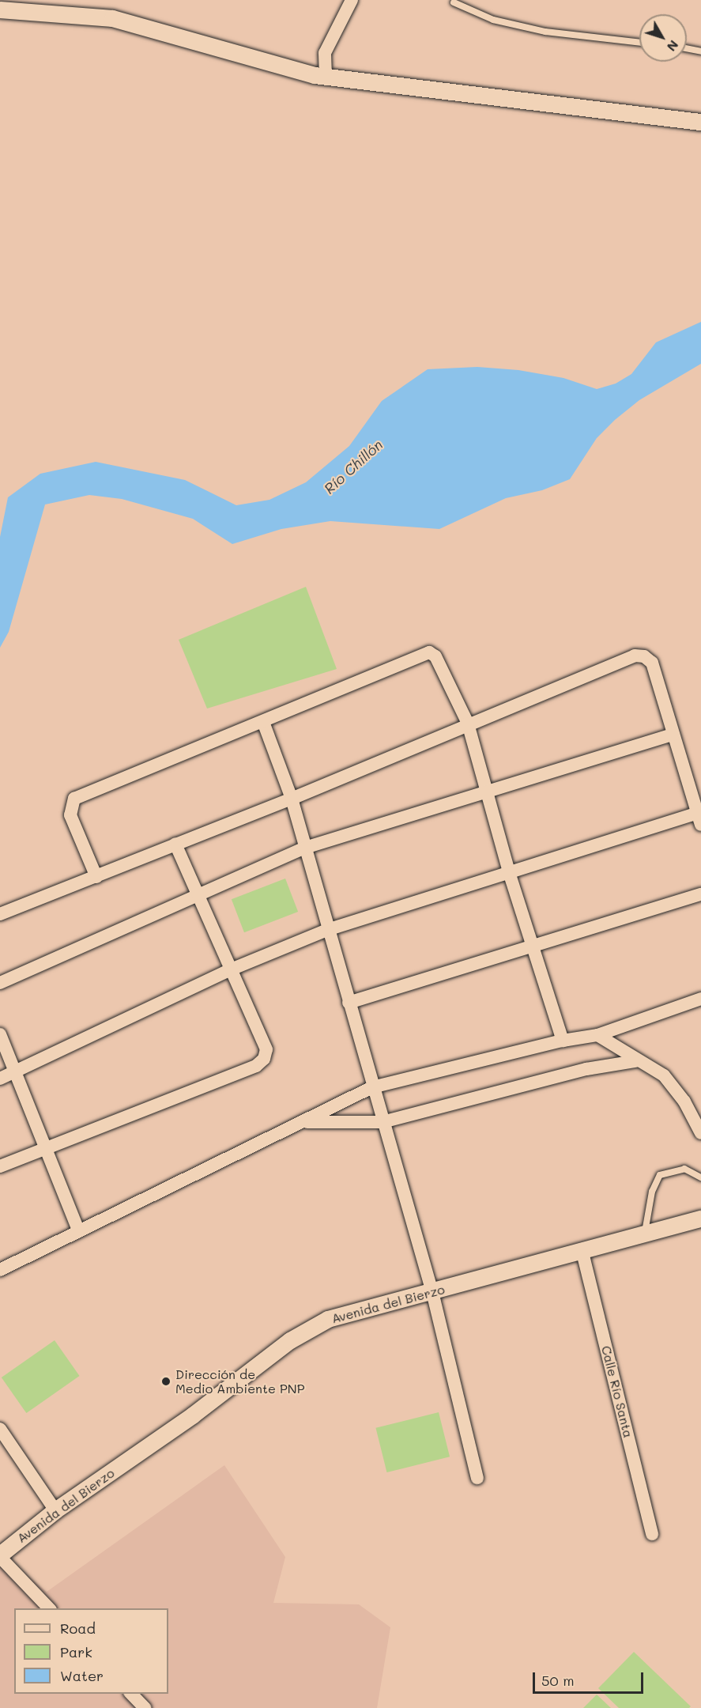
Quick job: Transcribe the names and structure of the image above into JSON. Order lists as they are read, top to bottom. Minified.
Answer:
{"streets":{"street":["Avenida del Bierzo","Calle Río Santa"]},"crossings":[["Avenida del Bierzo","Calle Río Santa"]],"water":["Río Chillón"],"places":["Dirección de Medio Ambiente PNP"],"legend":["Road","Park","Water"],"scale_bar":"50 m","north":"bottom right"}
